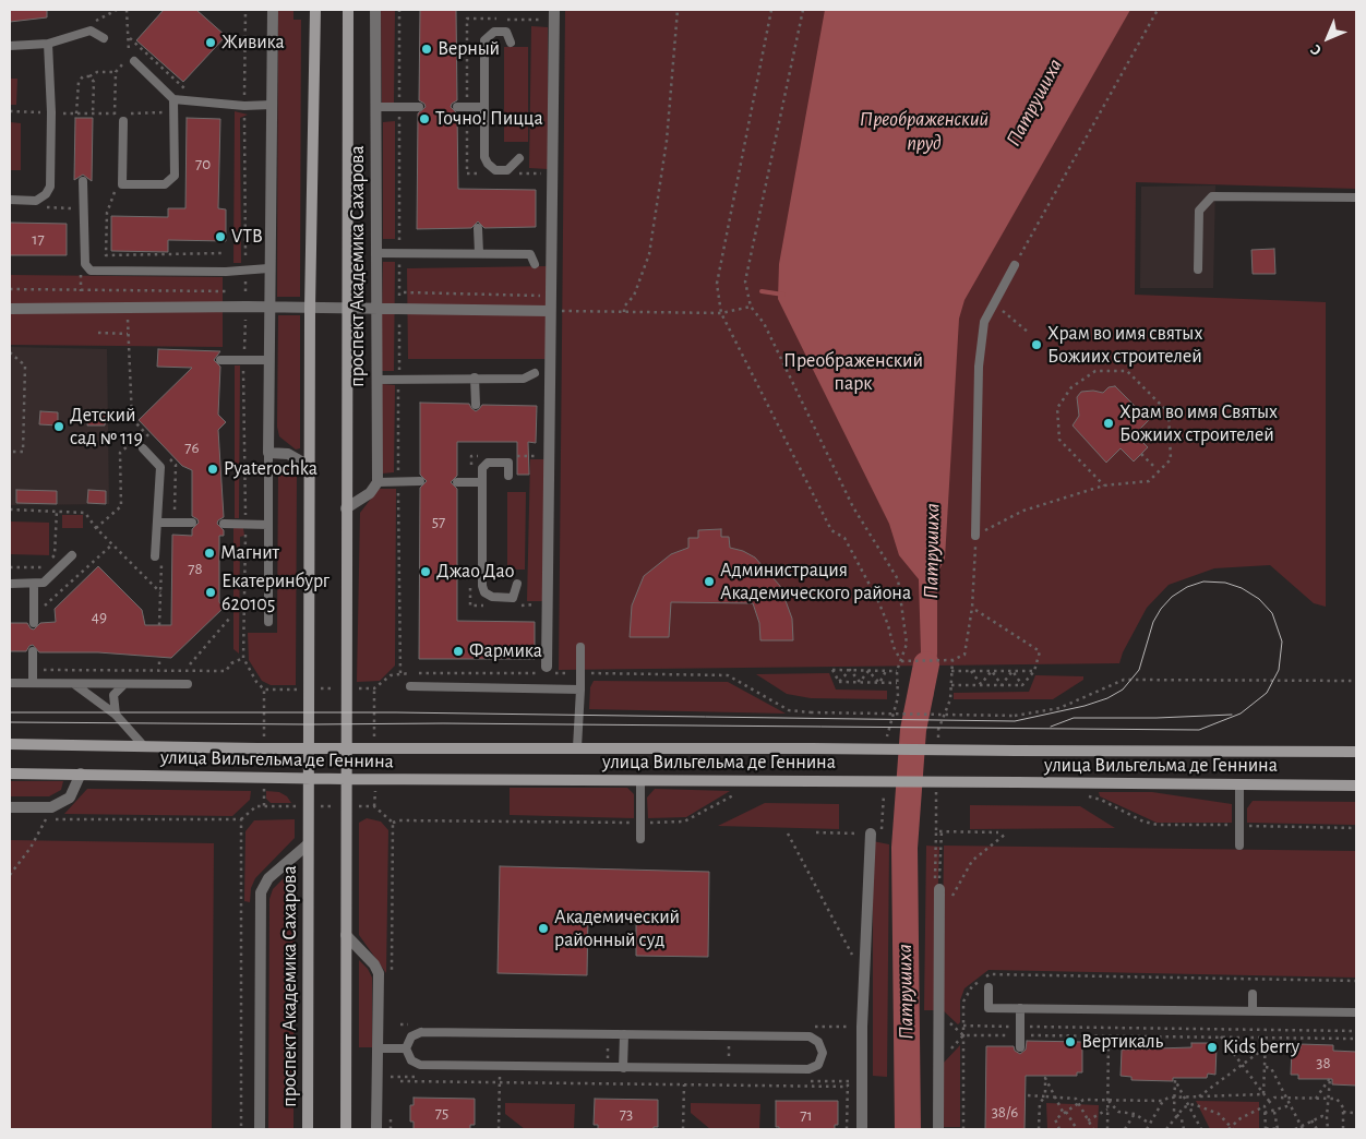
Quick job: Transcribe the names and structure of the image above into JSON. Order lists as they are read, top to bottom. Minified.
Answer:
{"streets":{"street":["проспект Академика Сахарова","улица Вильгельма де Геннина"]},"crossings":[["проспект Академика Сахарова","улица Вильгельма де Геннина"]],"water":["Патрушиха","Преображенский пруд"],"parks":["Преображенский парк"],"places":["Живика","Верный","Точно! Пицца","VTB","Храм во имя святых Божиих строителей","Храм во имя Святых Божиих строителей","Детский сад № 119","Pyaterochka","Магнит","Джао Дао","Администрация Академического района","Екатеринбург 620105","Фармика","Академический районный суд","Вертикаль","Kids berry"],"house_numbers":["70","17","76","57","78","49","38","38/6","75","73","71"],"north":"bottom left"}
